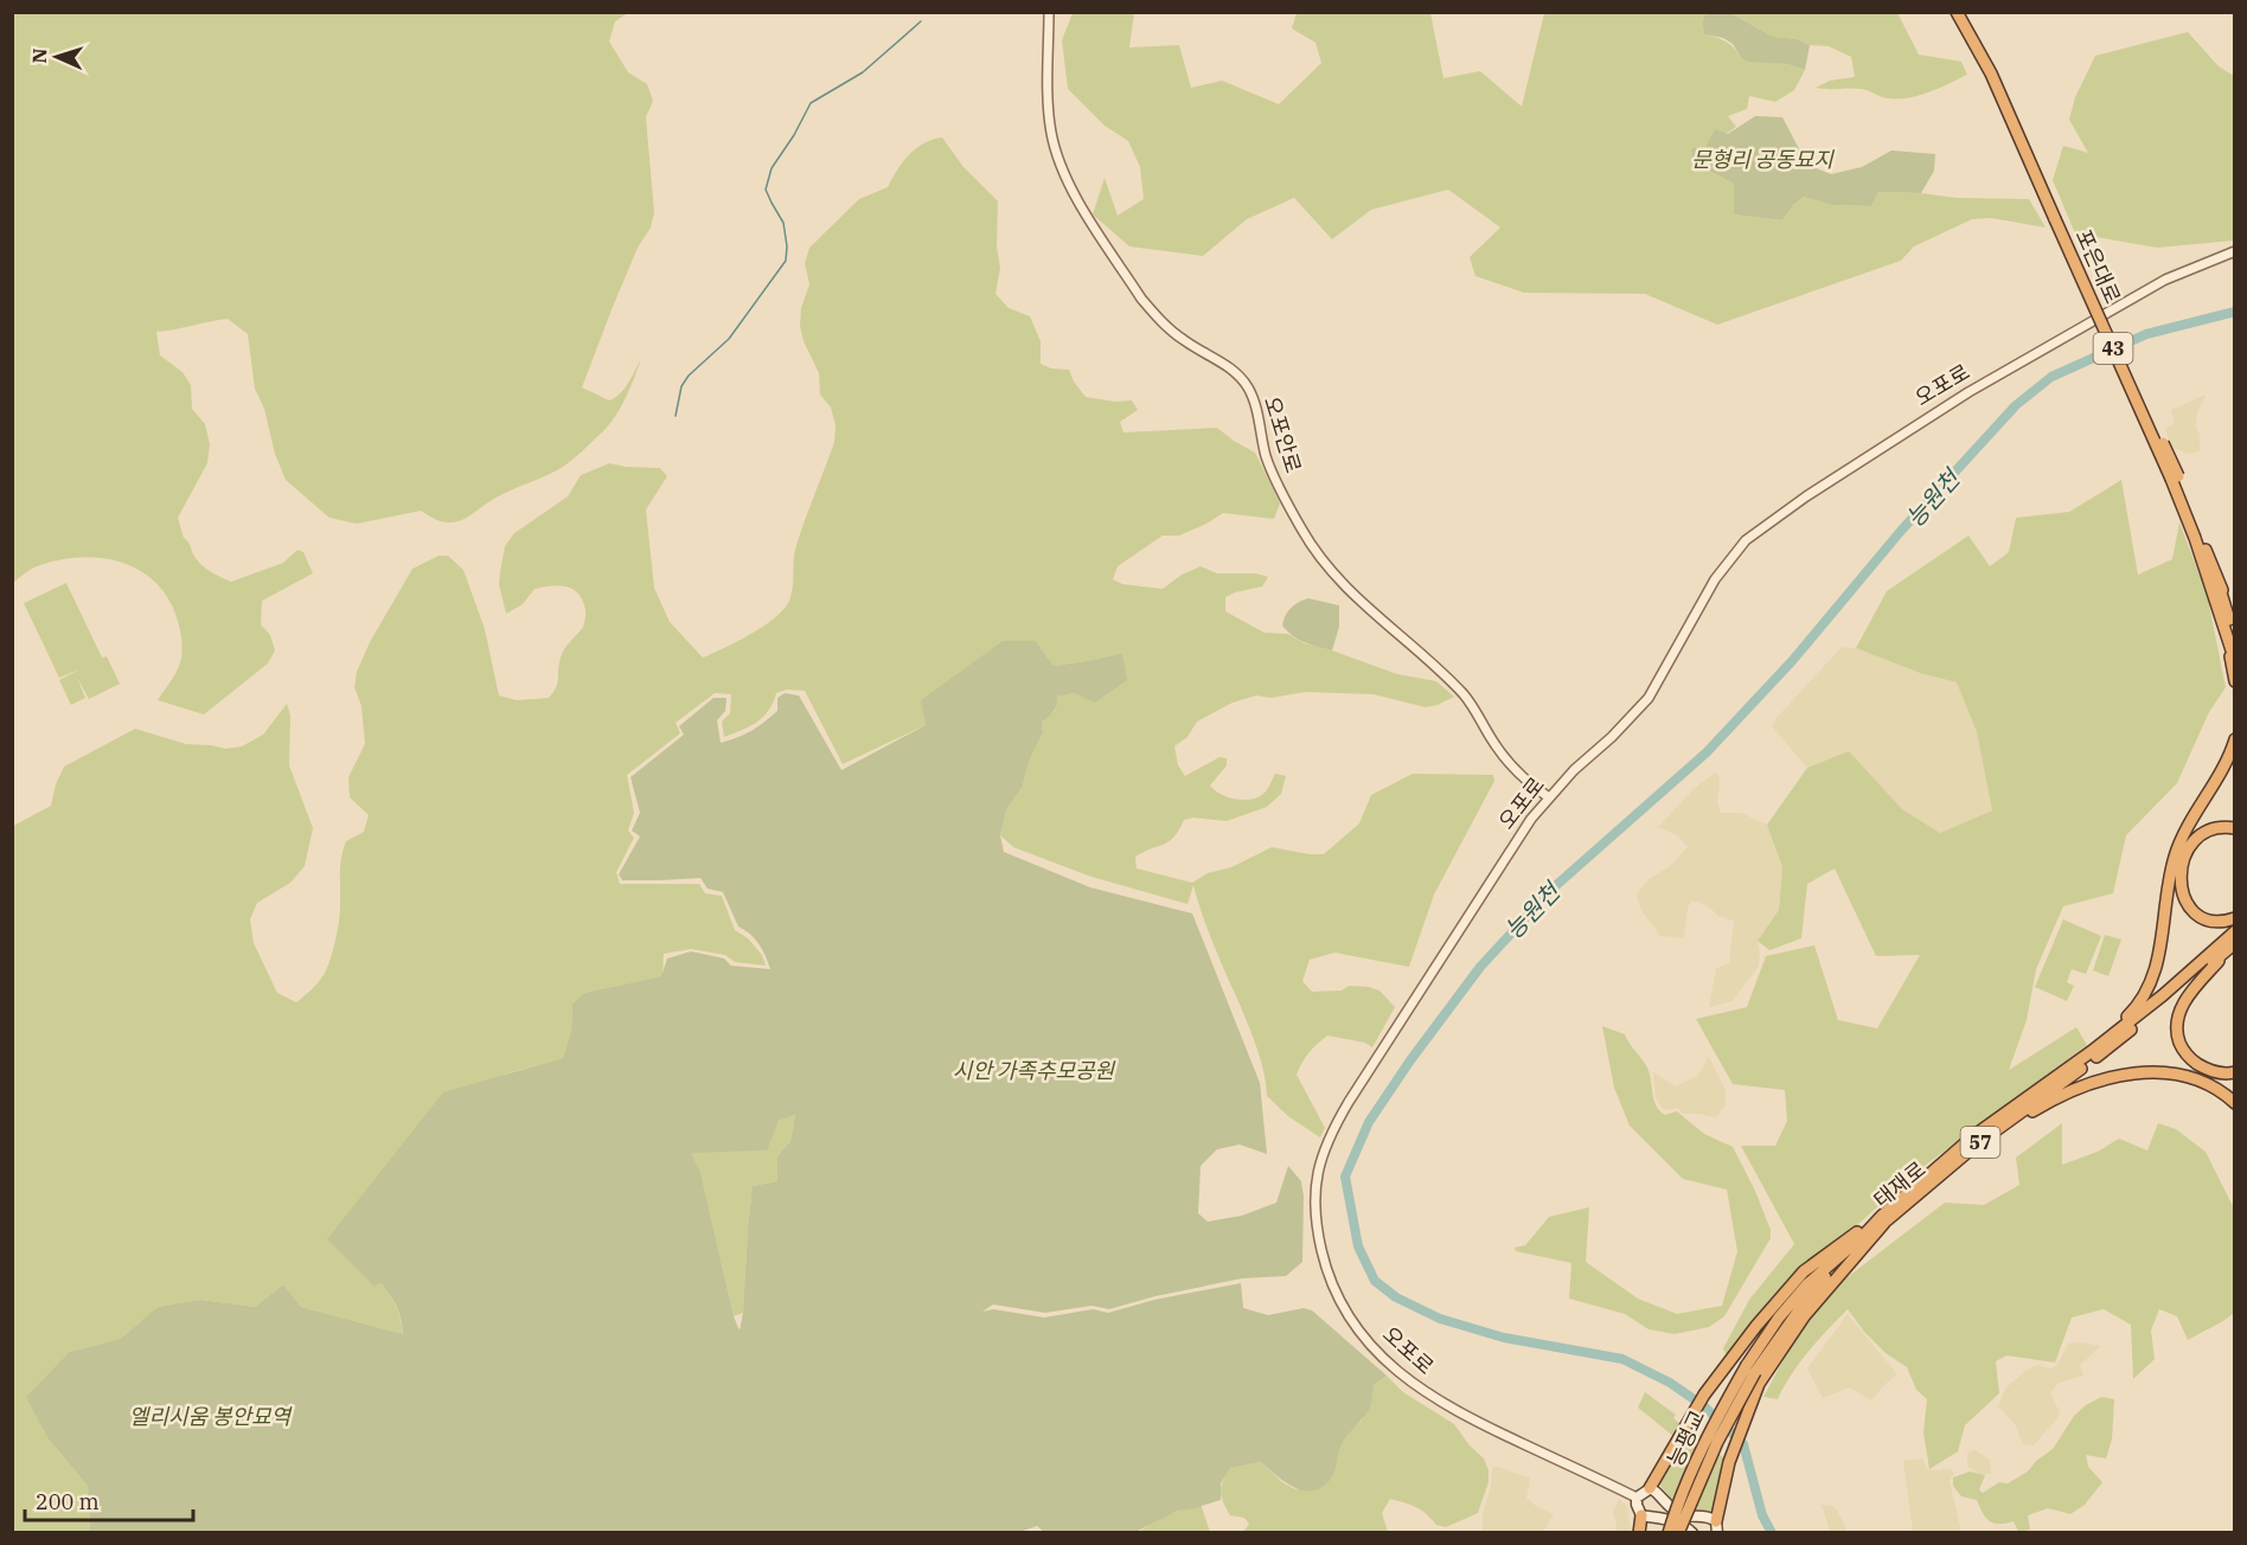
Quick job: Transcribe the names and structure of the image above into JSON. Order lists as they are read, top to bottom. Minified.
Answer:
{"streets":{"highway":["포은대로","43","57","태재로","능평교"],"street":["오포로","오포안로"]},"crossings":[["포은대로","43"],["오포로","오포안로"],["57","태재로"],["태재로","능평교"]],"water":["능원천"],"parks":["문형리 공동묘지","시안 가족추모공원","엘리시움 봉안묘역"],"scale_bar":"200 m","north":"left"}
